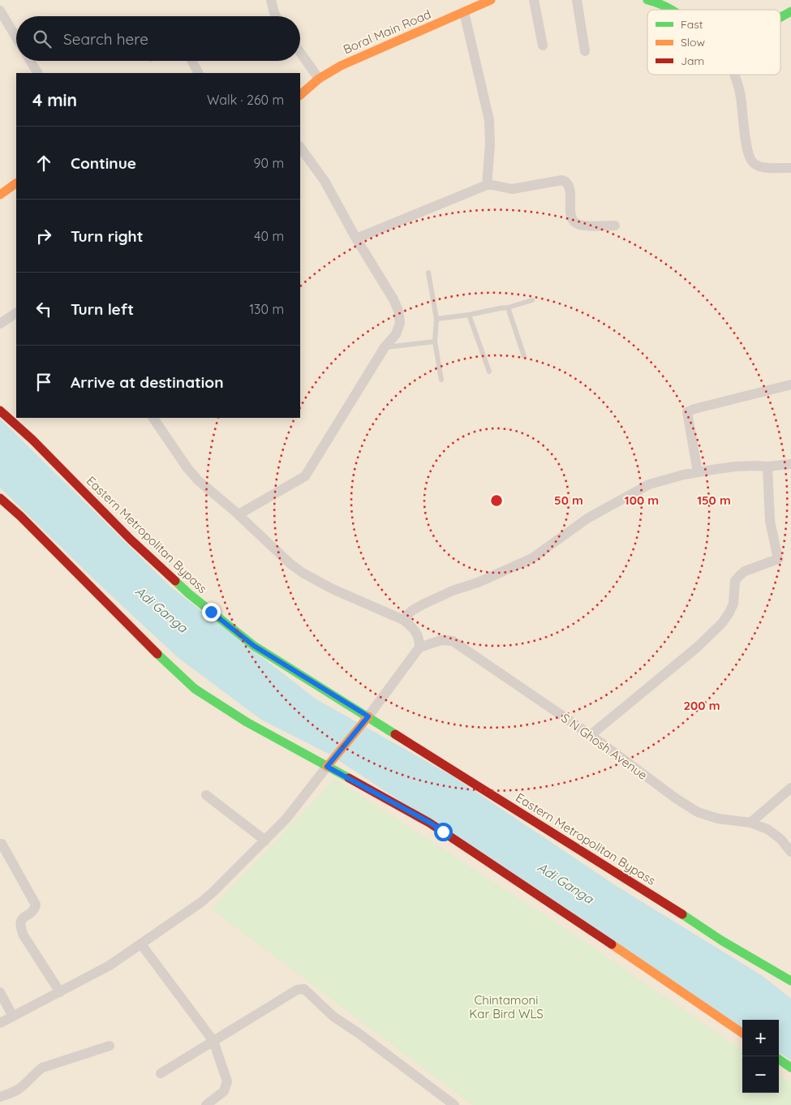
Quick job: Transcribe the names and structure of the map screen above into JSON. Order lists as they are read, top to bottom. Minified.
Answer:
{"streets":{"main road":["Boral Main Road","Eastern Metropolitan Bypass"],"street":["S N Ghosh Avenue"]},"water":["Adi Ganga"],"parks":["Chintamoni Kar Bird WLS"],"legend":["Fast","Slow","Jam"],"page":{"search":"Search here","heading":["4 min","Walk · 260 m"],"list":[["Continue","90 m"],["Turn right","40 m"],["Turn left","130 m"],"Arrive at destination"],"map_buttons":["+","−"]},"rings":["50 m","100 m","150 m","200 m"]}
